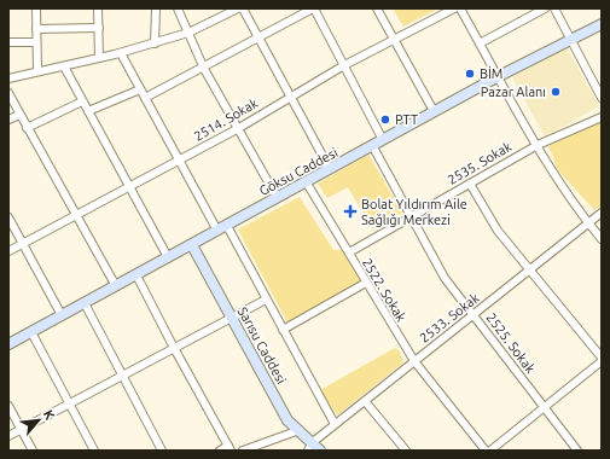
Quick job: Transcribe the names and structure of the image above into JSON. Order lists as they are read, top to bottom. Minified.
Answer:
{"streets":{"street":["2514. Sokak","2535. Sokak","Göksu Caddesi","2522. Sokak","2533. Sokak","2525. Sokak","Sarısu Caddesi"]},"crossings":[["2535. Sokak","2522. Sokak"],["2535. Sokak","2525. Sokak"],["Göksu Caddesi","2522. Sokak"],["Göksu Caddesi","2525. Sokak"],["Göksu Caddesi","Sarısu Caddesi"],["2522. Sokak","2533. Sokak"],["2533. Sokak","2525. Sokak"],["2533. Sokak","Sarısu Caddesi"]],"places":{"other":["BİM","Pazar Alanı","PTT"],"health":["Bolat Yıldırım Aile Sağlığı Merkezi"]},"north":"top right"}
